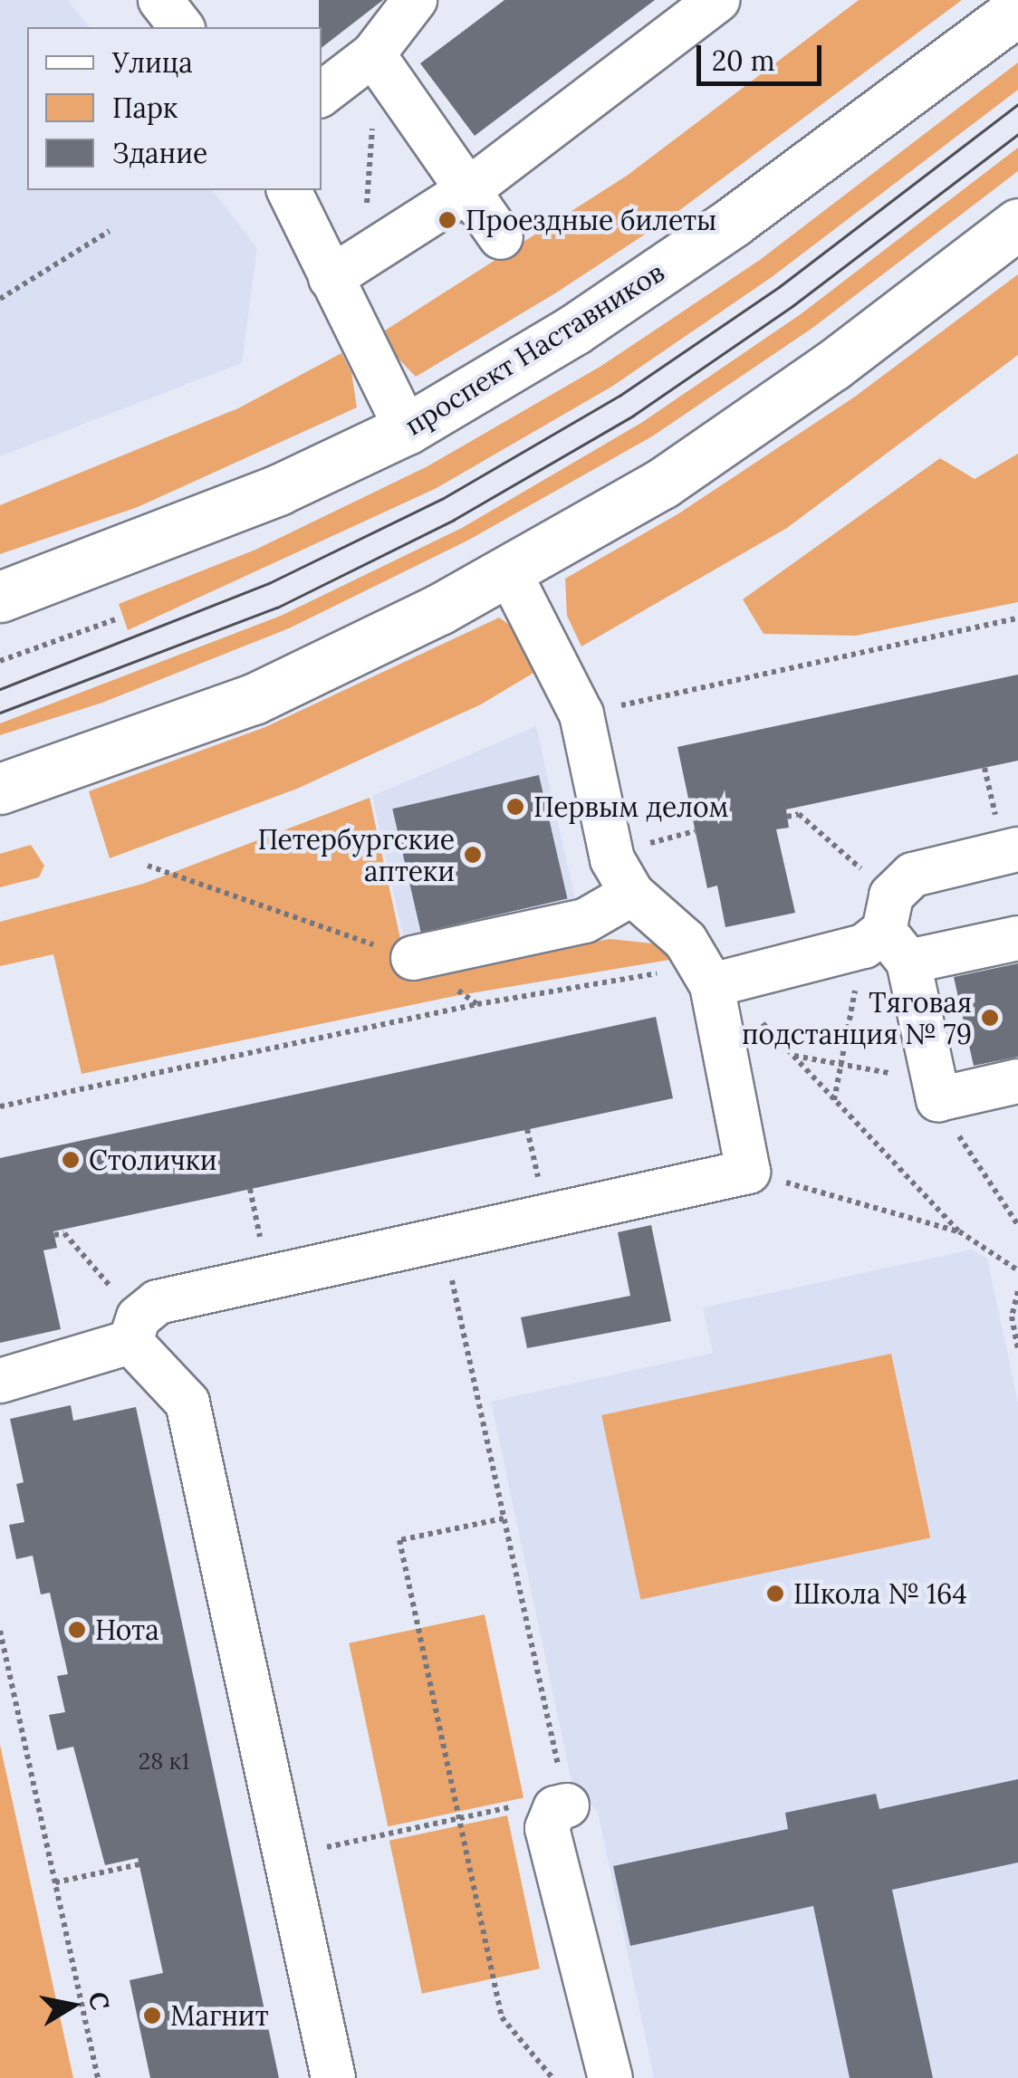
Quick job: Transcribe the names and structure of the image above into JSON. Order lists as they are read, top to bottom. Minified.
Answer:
{"streets":{"main road":["проспект Наставников"]},"places":["Проездные билеты","Первым делом","Петербургские аптеки","Тяговая подстанция № 79","Столички","Школа № 164","Нота","Магнит"],"house_numbers":["28 к1"],"legend":["Улица","Парк","Здание"],"scale_bar":"20 m","north":"right"}
